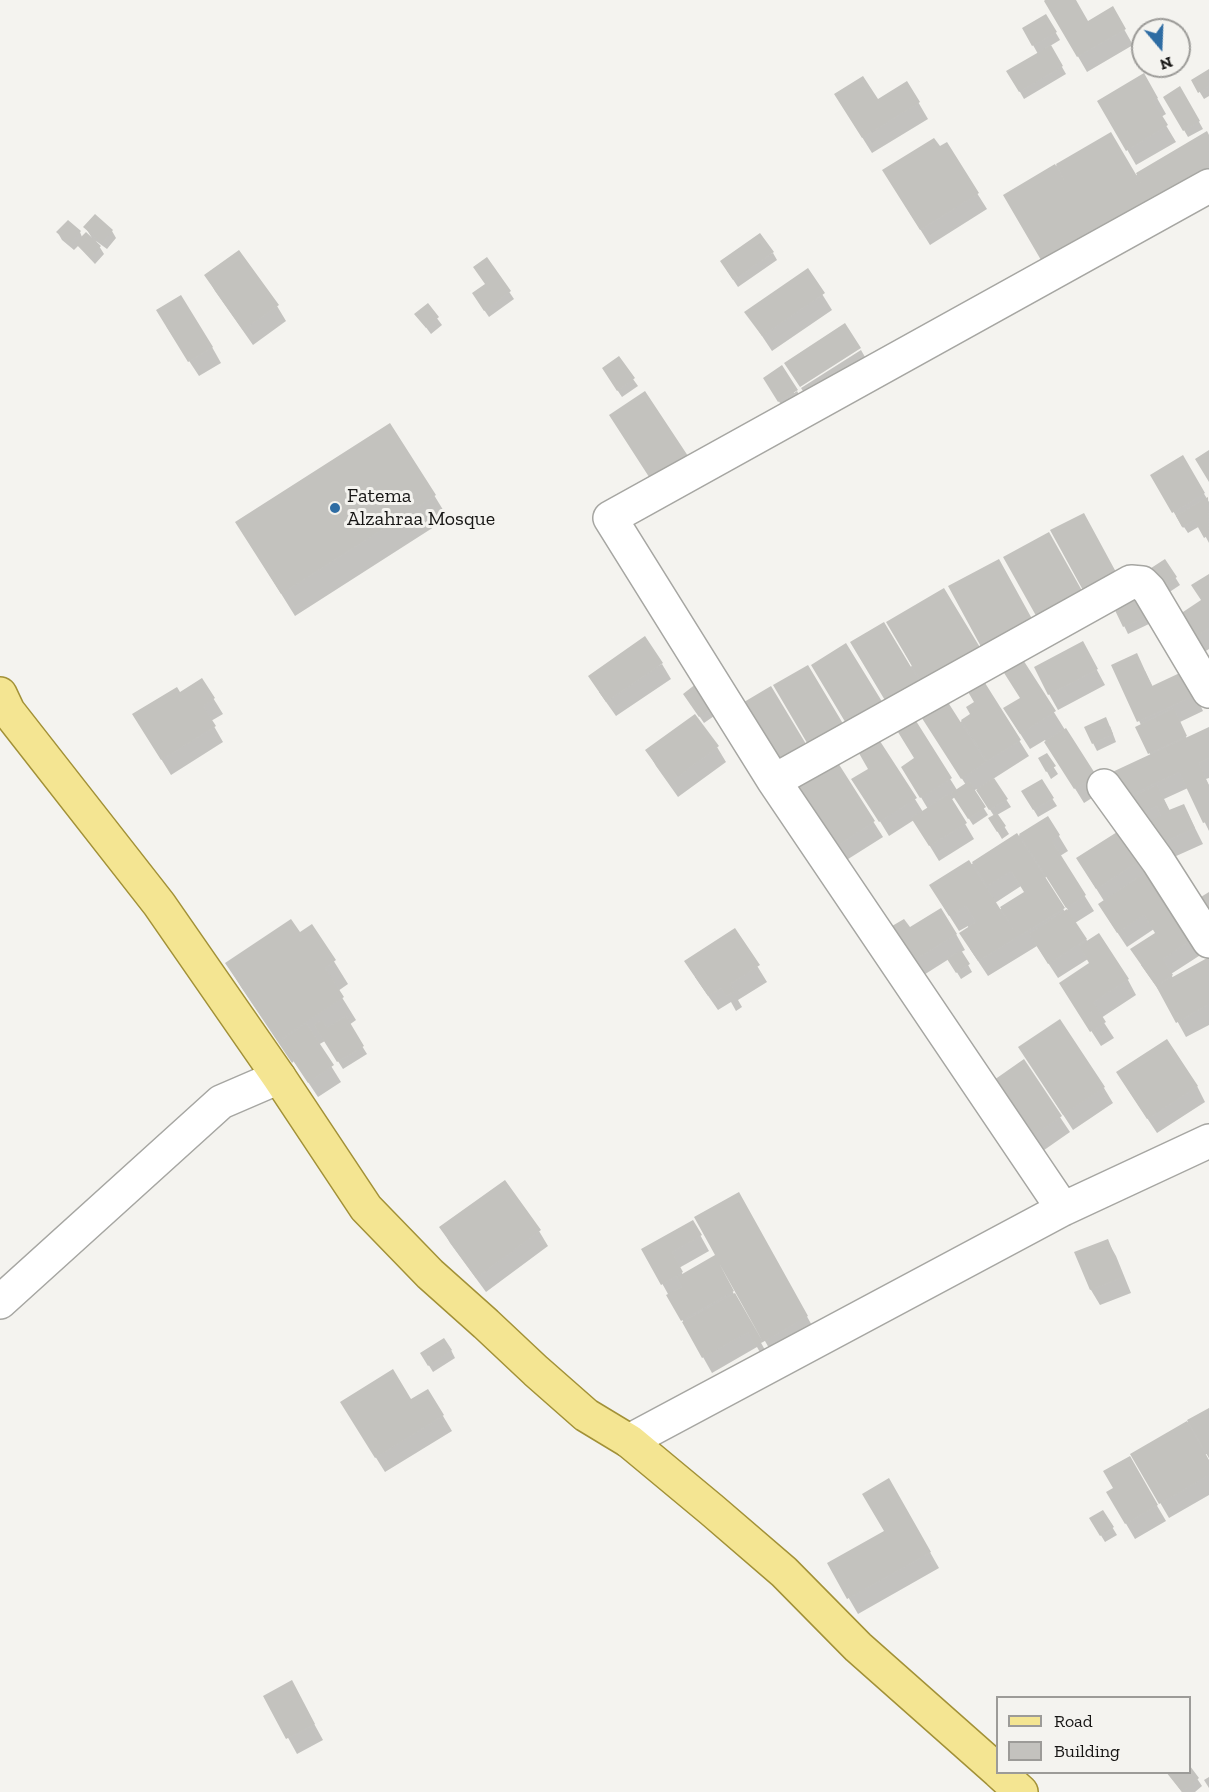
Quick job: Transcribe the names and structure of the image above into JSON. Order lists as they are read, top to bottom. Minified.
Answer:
{"places":["Fatema Alzahraa Mosque"],"legend":["Road","Building"],"north":"bottom"}
